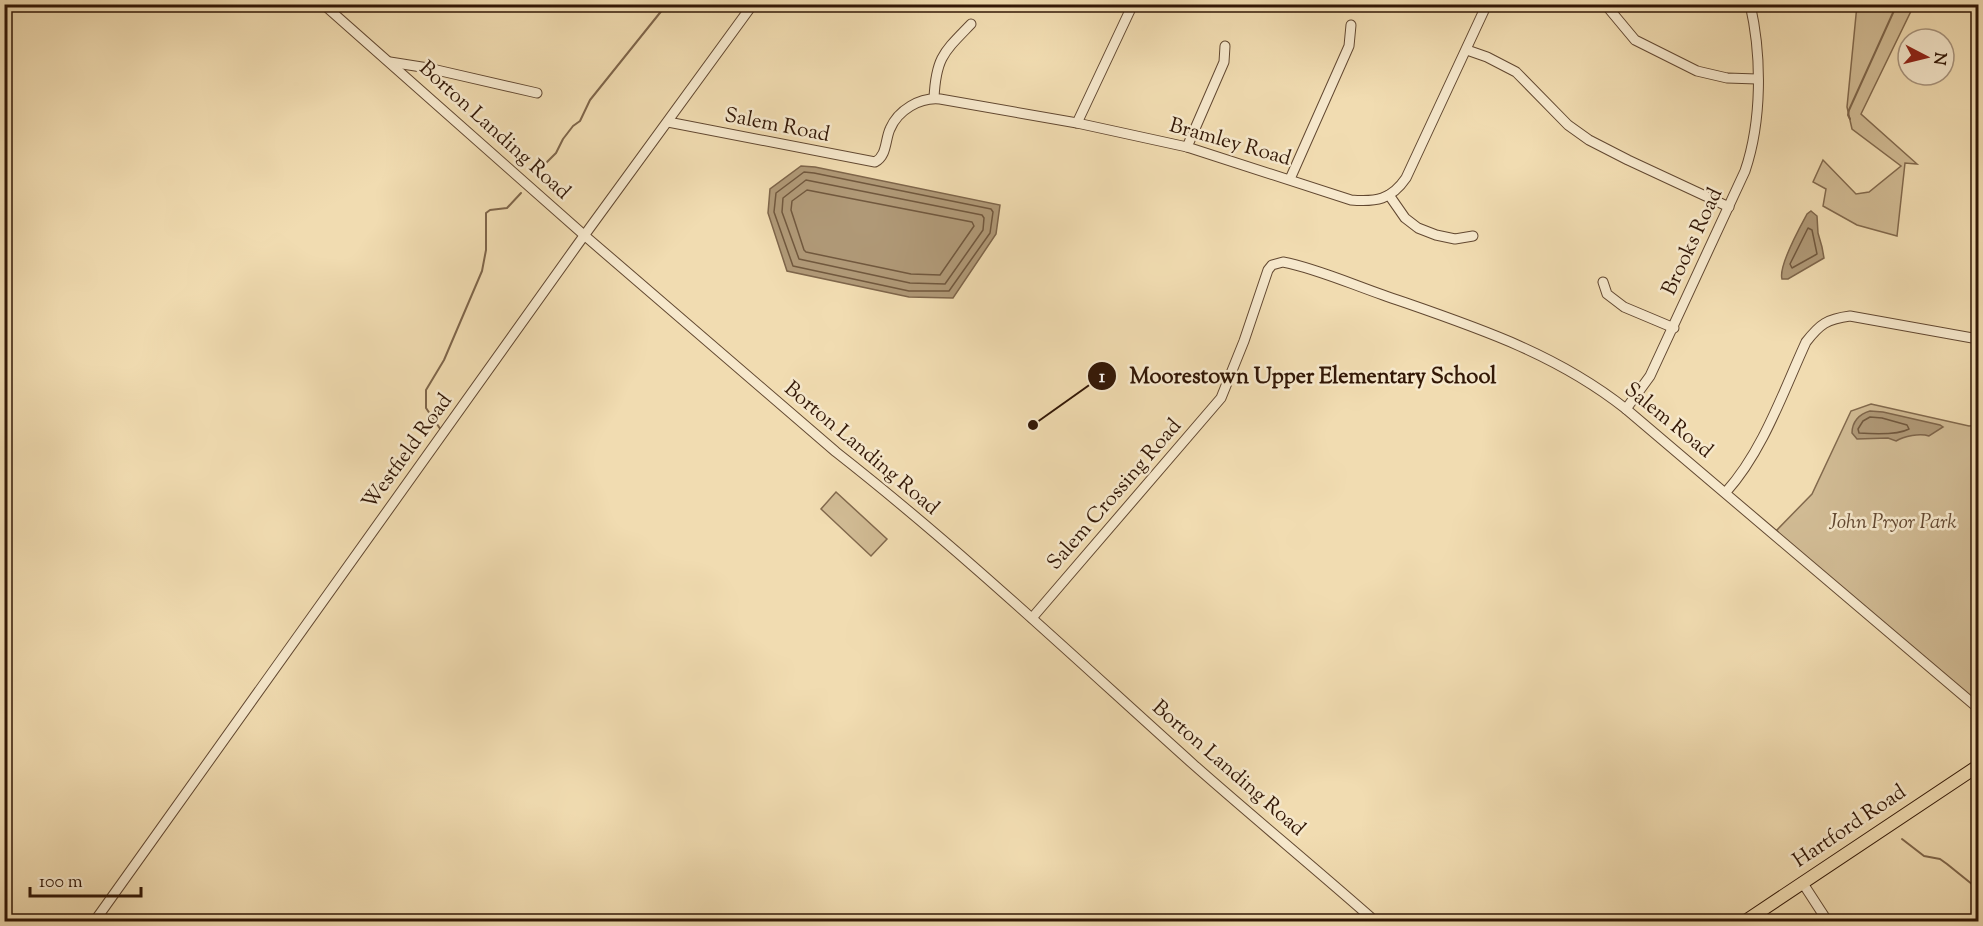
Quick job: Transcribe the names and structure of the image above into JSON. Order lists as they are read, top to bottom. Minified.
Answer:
{"streets":{"main road":["Hartford Road"],"street":["Salem Road","Borton Landing Road","Bramley Road","Brooks Road","Westfield Road","Salem Crossing Road"]},"crossings":[["Salem Road","Bramley Road"],["Salem Road","Brooks Road"],["Salem Road","Westfield Road"],["Salem Road","Salem Crossing Road"],["Borton Landing Road","Westfield Road"],["Borton Landing Road","Salem Crossing Road"]],"parks":["John Pryor Park"],"places":["Moorestown Upper Elementary School"],"scale_bar":"100 m","north":"right"}
